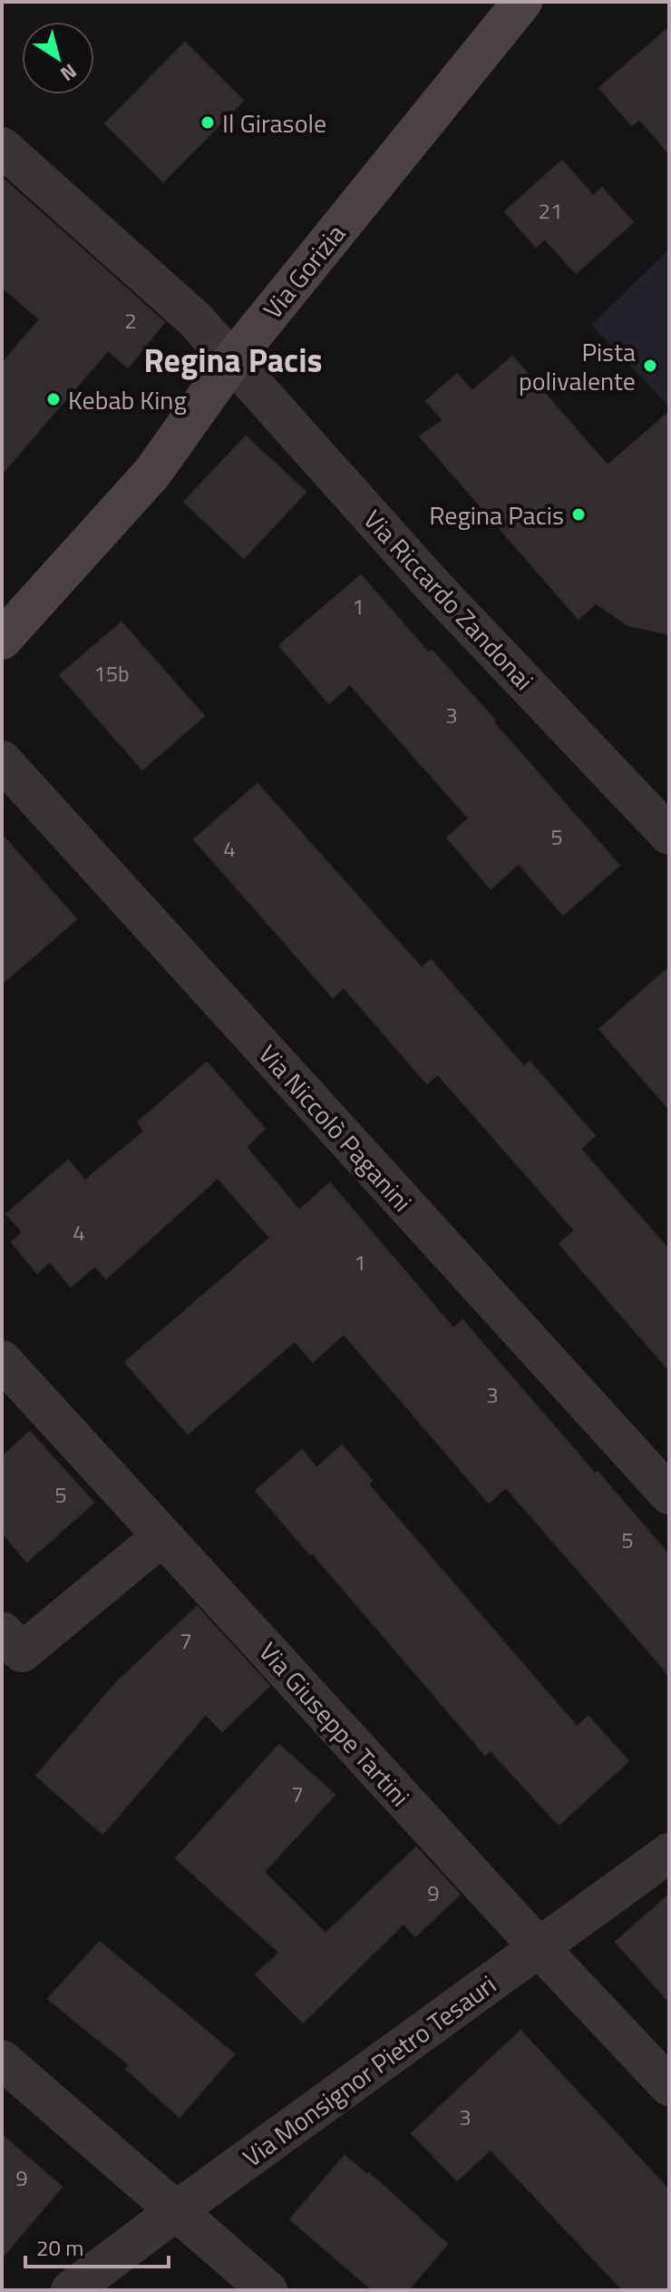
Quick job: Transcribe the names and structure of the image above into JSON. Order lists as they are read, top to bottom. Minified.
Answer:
{"streets":{"main road":["Via Gorizia"],"street":["Via Riccardo Zandonai","Via Niccolò Paganini","Via Giuseppe Tartini","Via Monsignor Pietro Tesauri"]},"crossings":[["Via Gorizia","Via Riccardo Zandonai"],["Via Giuseppe Tartini","Via Monsignor Pietro Tesauri"]],"districts":["Regina Pacis"],"places":["Il Girasole","Pista polivalente","Kebab King","Regina Pacis"],"house_numbers":["21","2","1","15b","3","5","4","4","1","3","5","5","7","7","9","3","9"],"scale_bar":"20 m","north":"bottom right"}
